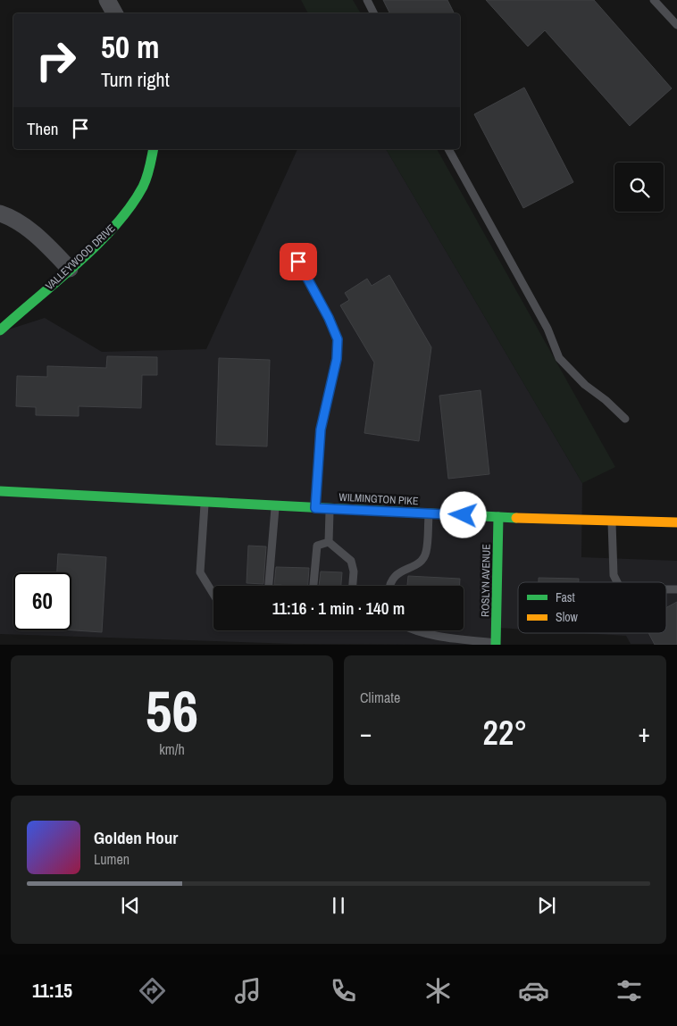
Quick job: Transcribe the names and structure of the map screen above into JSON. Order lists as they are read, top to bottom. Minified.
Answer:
{"streets":{"main road":["VALLEYWOOD DRIVE","WILMINGTON PIKE","ROSLYN AVENUE"]},"crossings":[["WILMINGTON PIKE","ROSLYN AVENUE"]],"legend":["Fast","Slow"],"page":{"turn":["50 m","Turn right"],"then":"Then","limit":"60","trip":"11:16 · 1 min · 140 m","tile":[["56","km/h"],"Climate"],"heat":["−","22°","+"],"song":["Golden Hour","Lumen"],"tabs":"11:15"}}
